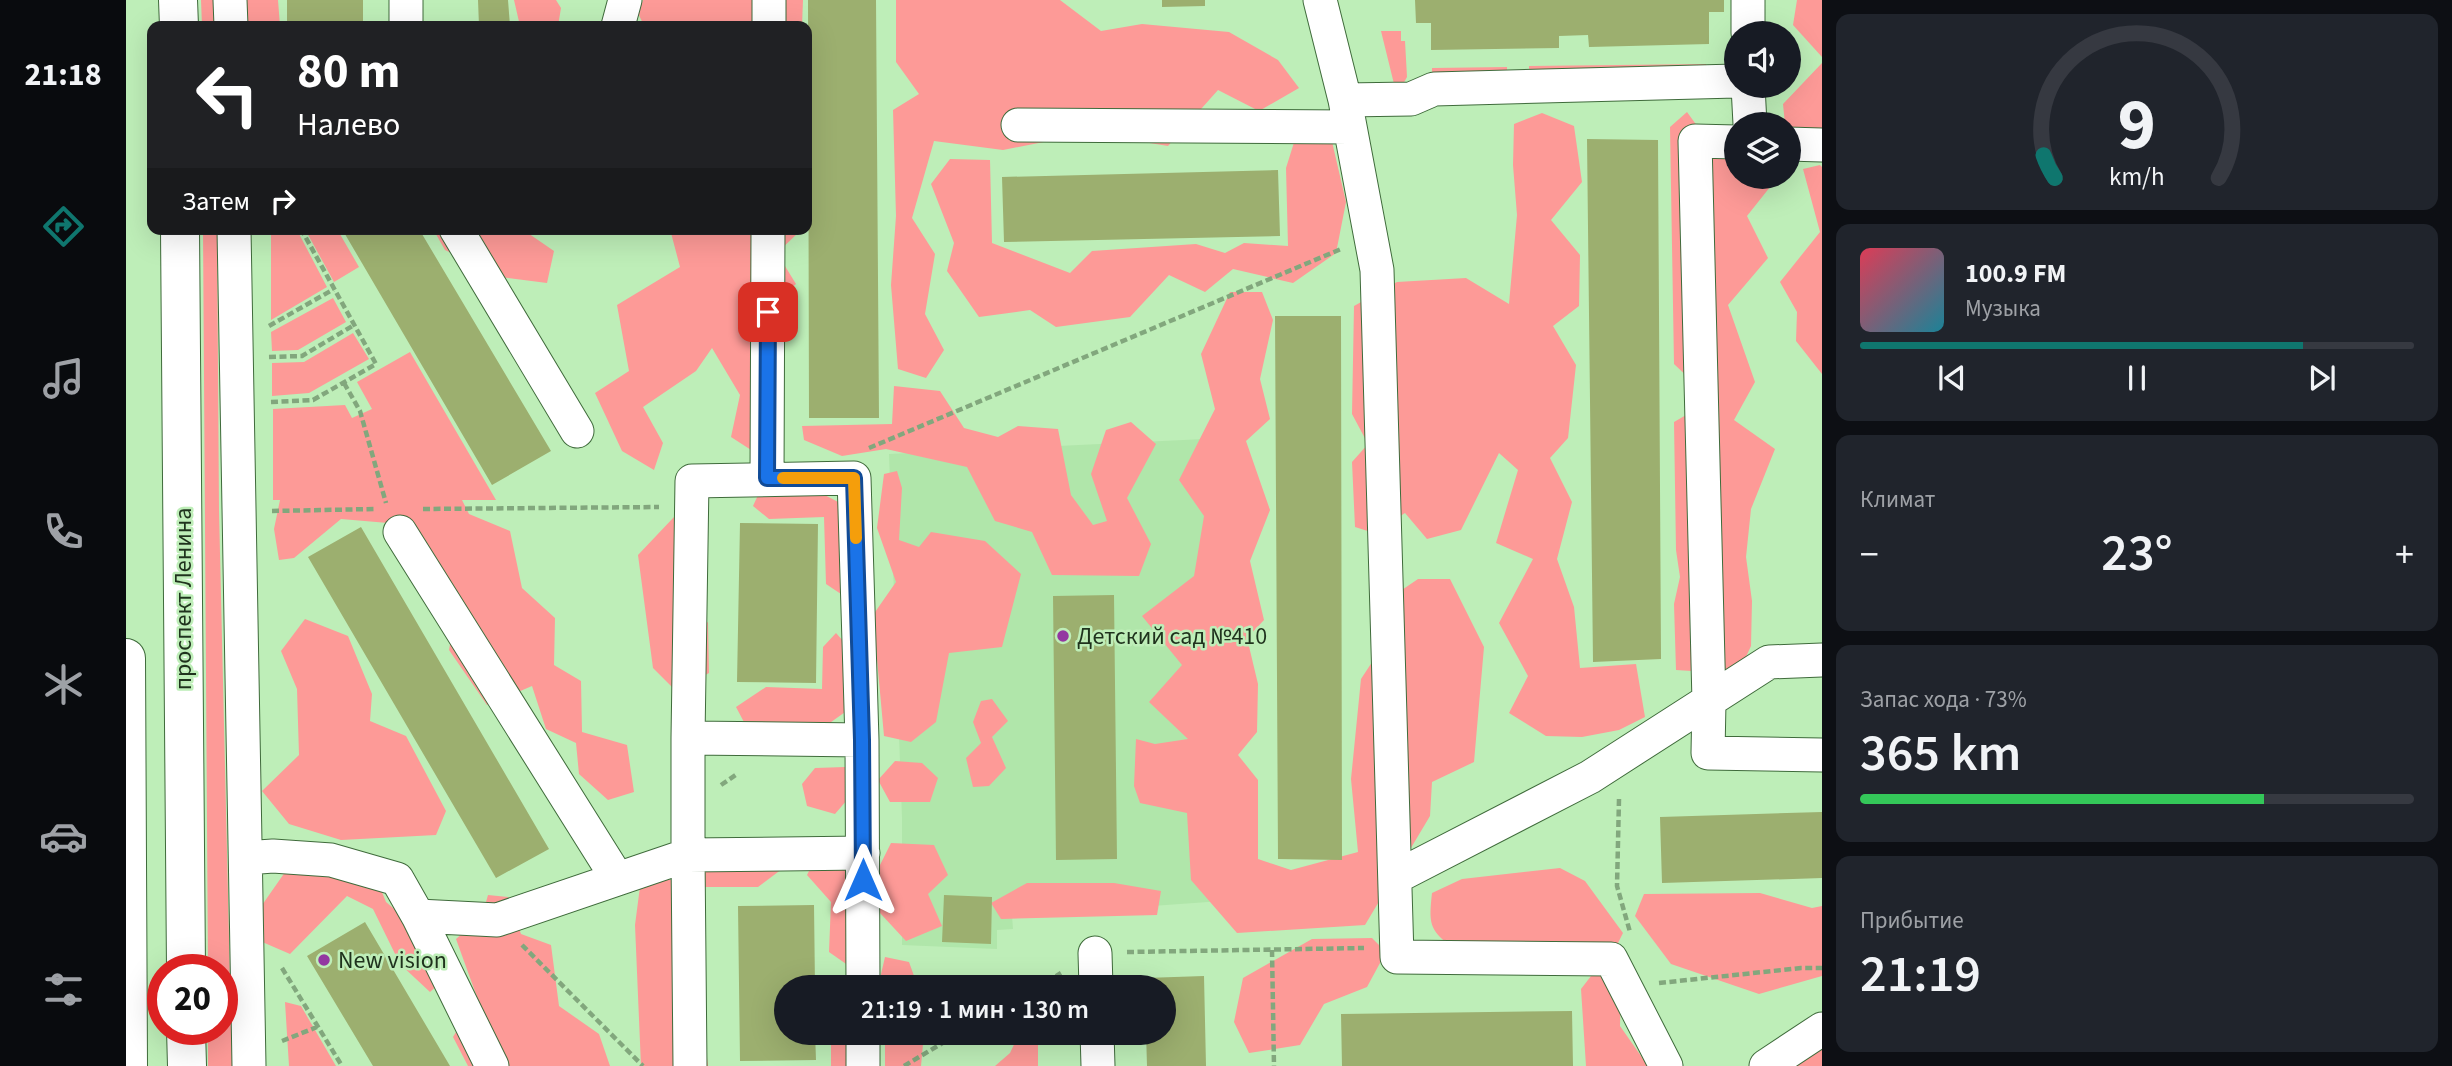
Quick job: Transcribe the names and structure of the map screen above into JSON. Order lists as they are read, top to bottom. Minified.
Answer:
{"streets":{"main road":["проспект Ленина"]},"places":["Детский сад №410","New vision"],"page":{"tabs":"21:18","turn":["80 m","Налево"],"then":"Затем","song":["100.9 FM","Музыка"],"tile":["Климат",["Запас хода · 73%","365 km"],["Прибытие","21:19"]],"heat":["−","23°","+"],"limit":"20","trip":"21:19 · 1 мин · 130 m","gauge":["9","km/h"]}}
